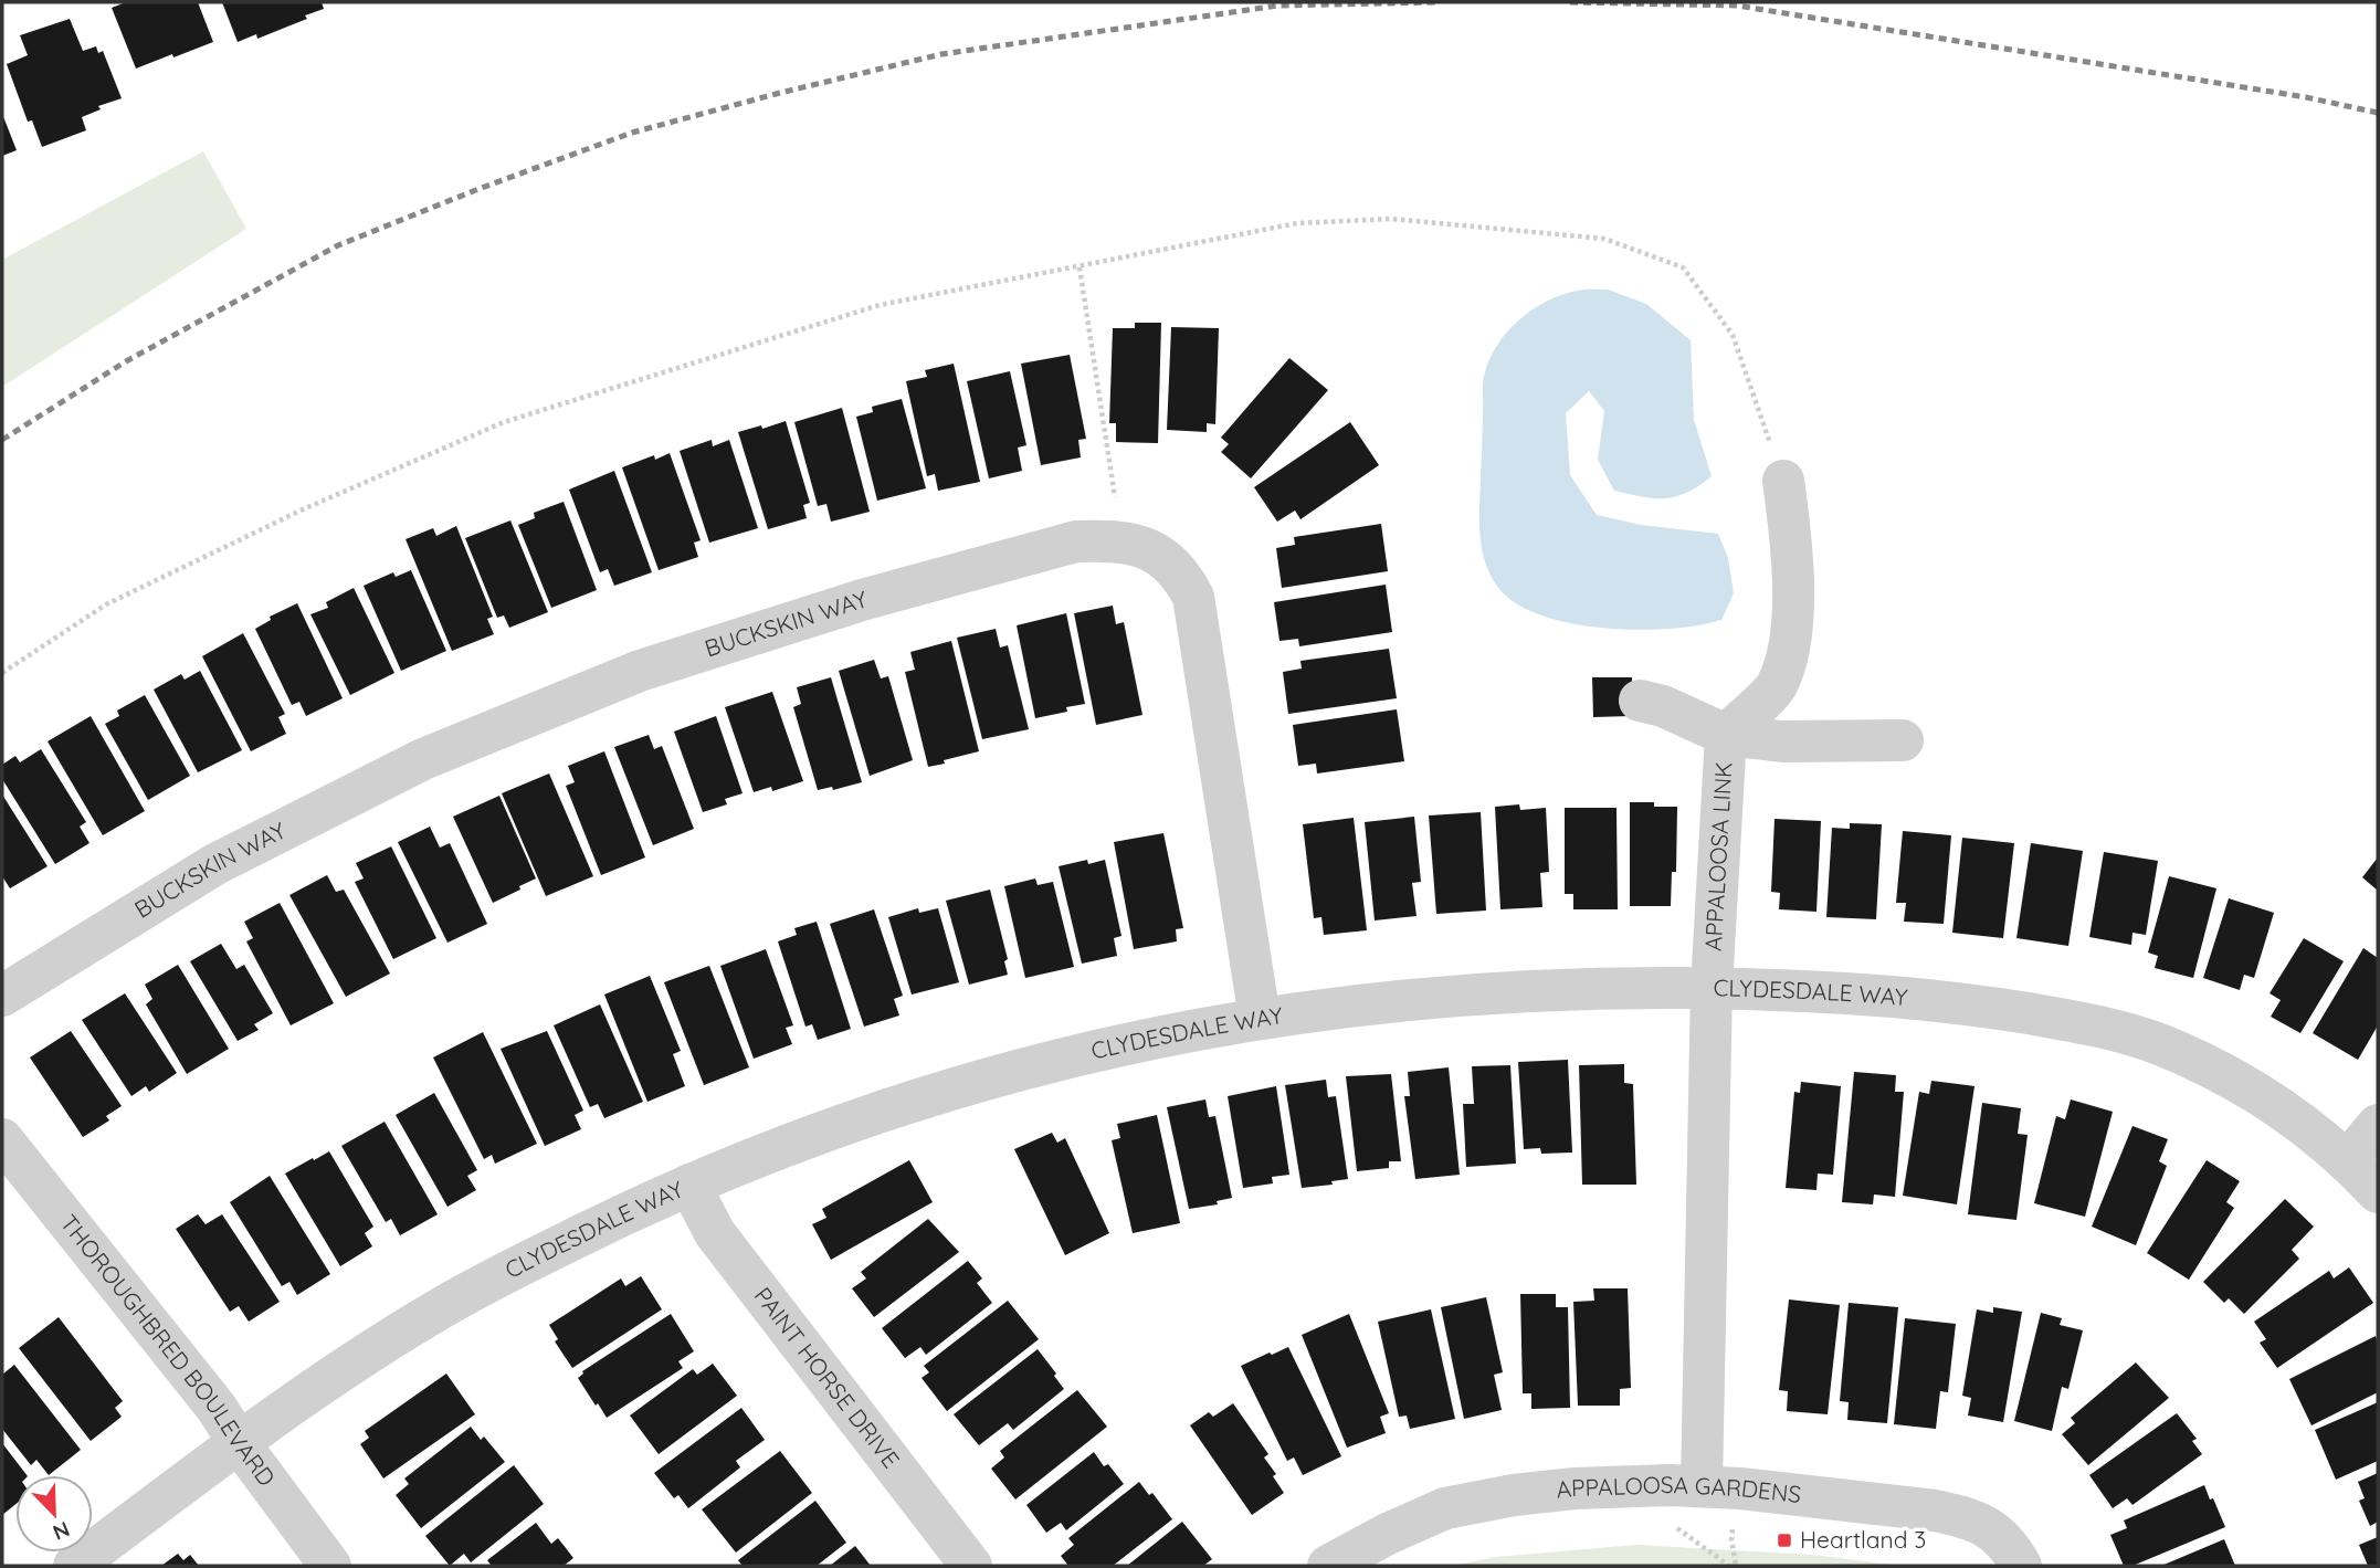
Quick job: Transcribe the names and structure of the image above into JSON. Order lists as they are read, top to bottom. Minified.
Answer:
{"streets":{"street":["BUCKSKIN WAY","APPALOOSA LINK","CLYDESDALE WAY","THOROUGHBRED BOULEVARD","PAINT HORSE DRIVE","APPALOOSA GARDENS"]},"crossings":[["BUCKSKIN WAY","CLYDESDALE WAY"],["APPALOOSA LINK","CLYDESDALE WAY"],["APPALOOSA LINK","APPALOOSA GARDENS"],["CLYDESDALE WAY","THOROUGHBRED BOULEVARD"],["CLYDESDALE WAY","PAINT HORSE DRIVE"]],"places":{"transit":["Heartland 3"]},"north":"bottom right"}
